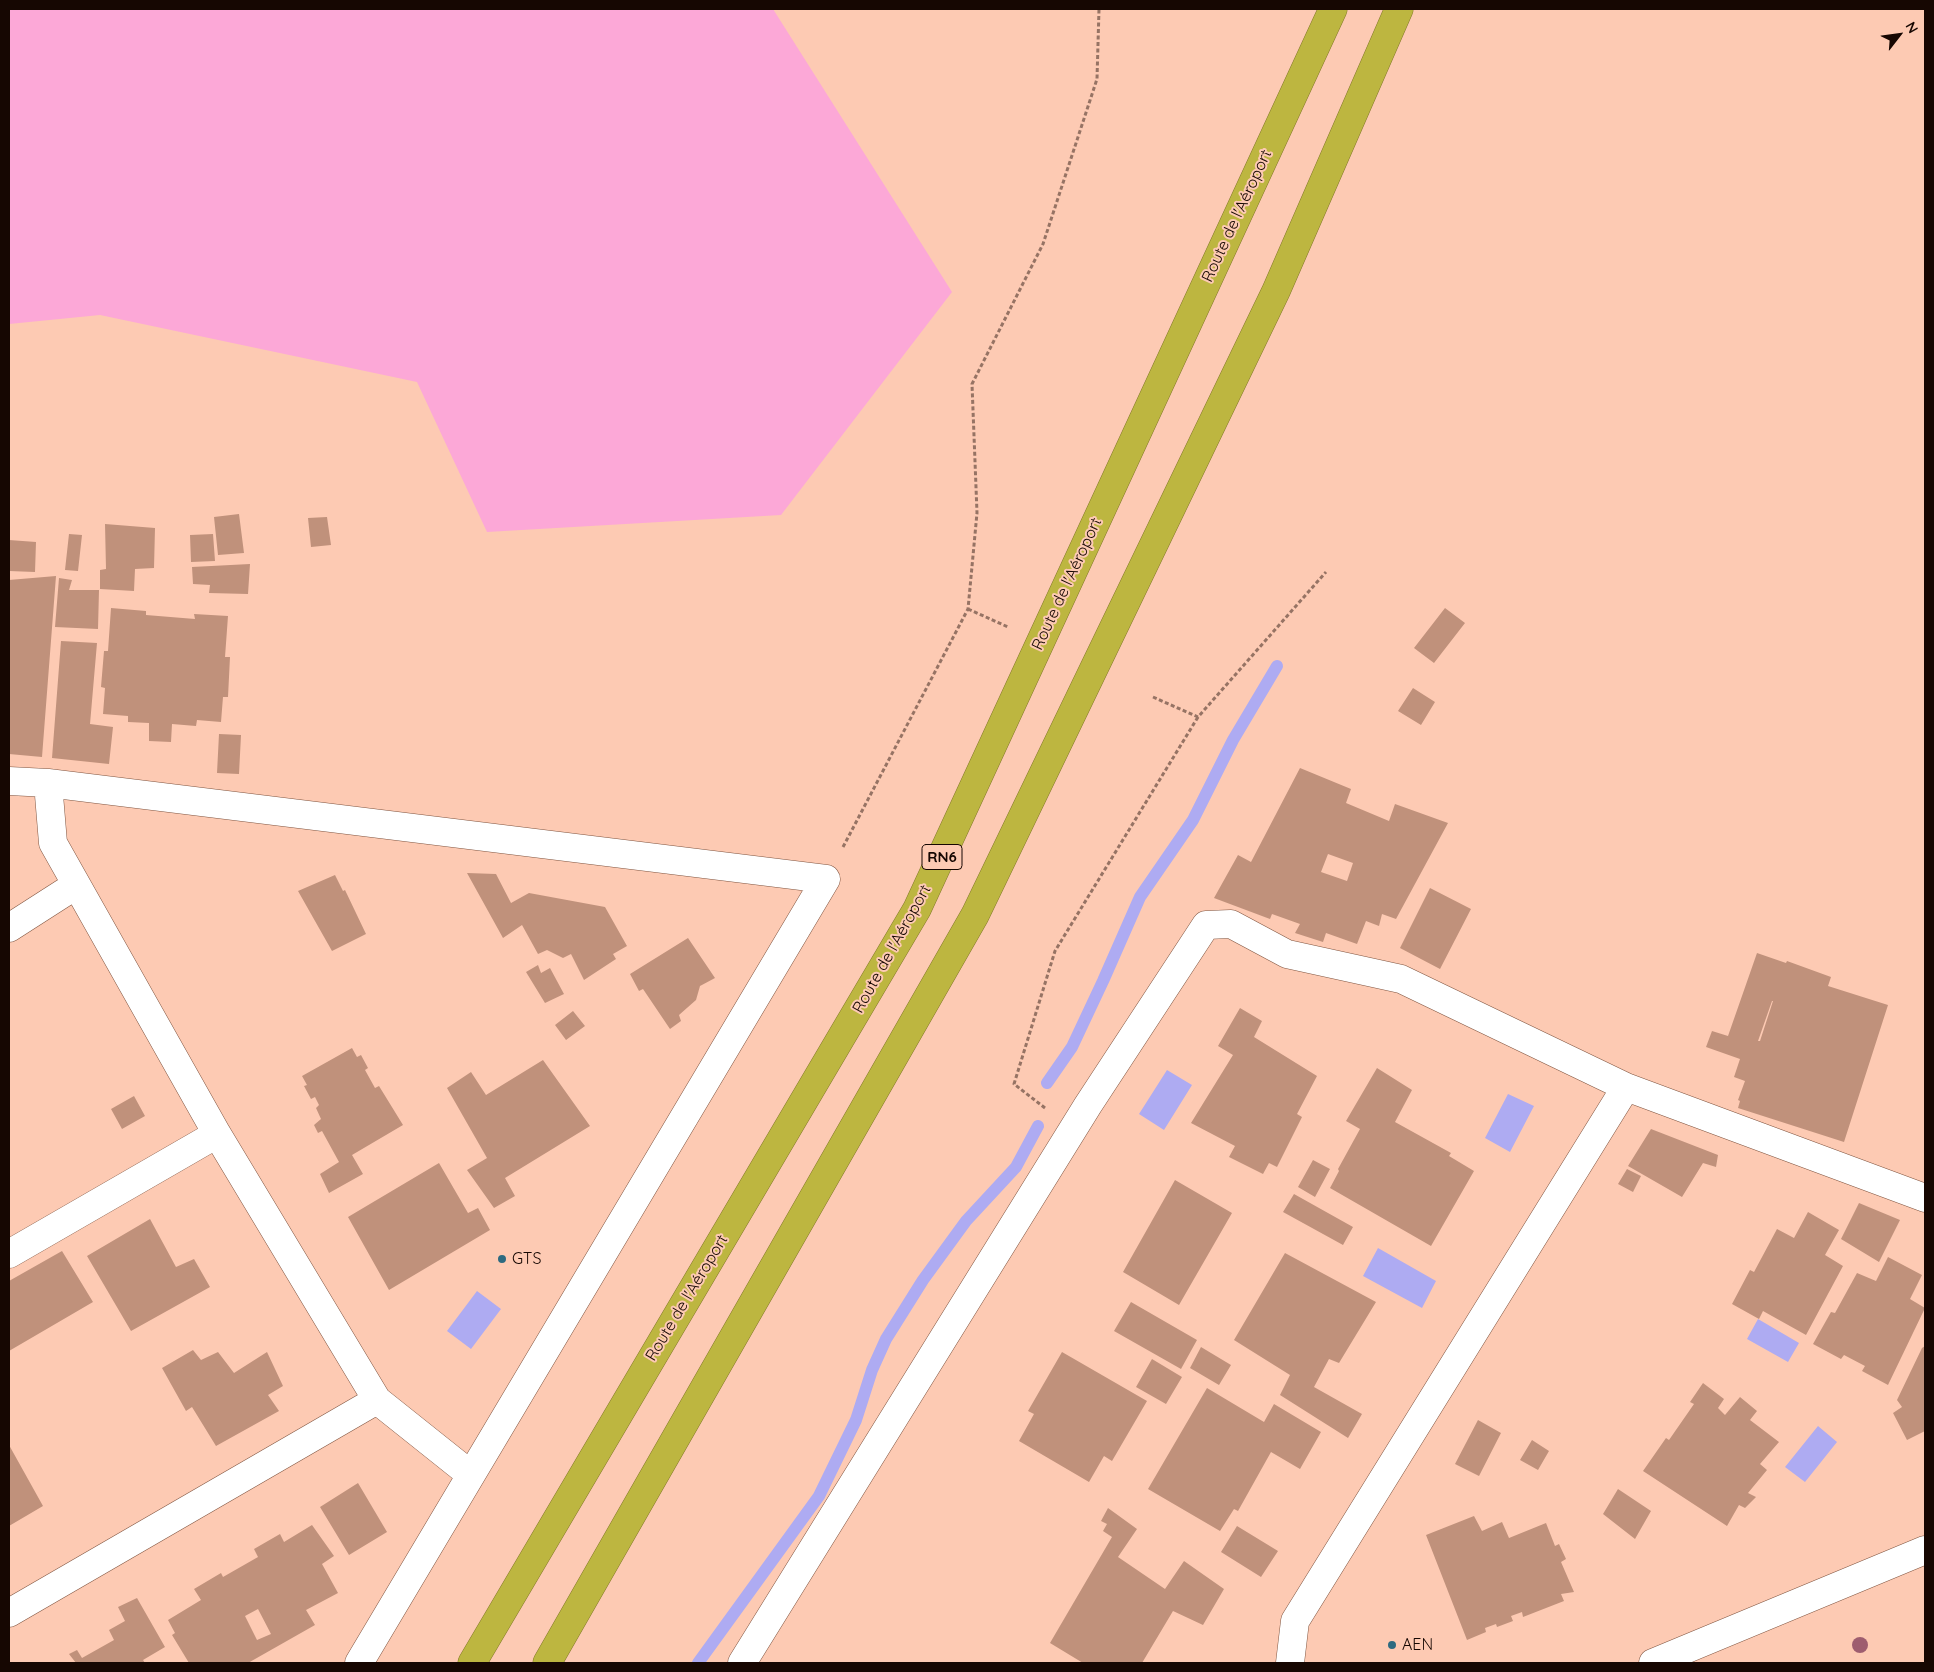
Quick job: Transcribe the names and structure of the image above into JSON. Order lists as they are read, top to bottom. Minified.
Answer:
{"streets":{"highway":["Route de l'Aéroport","RN6"]},"places":["GTS","AEN"],"north":"top right"}
